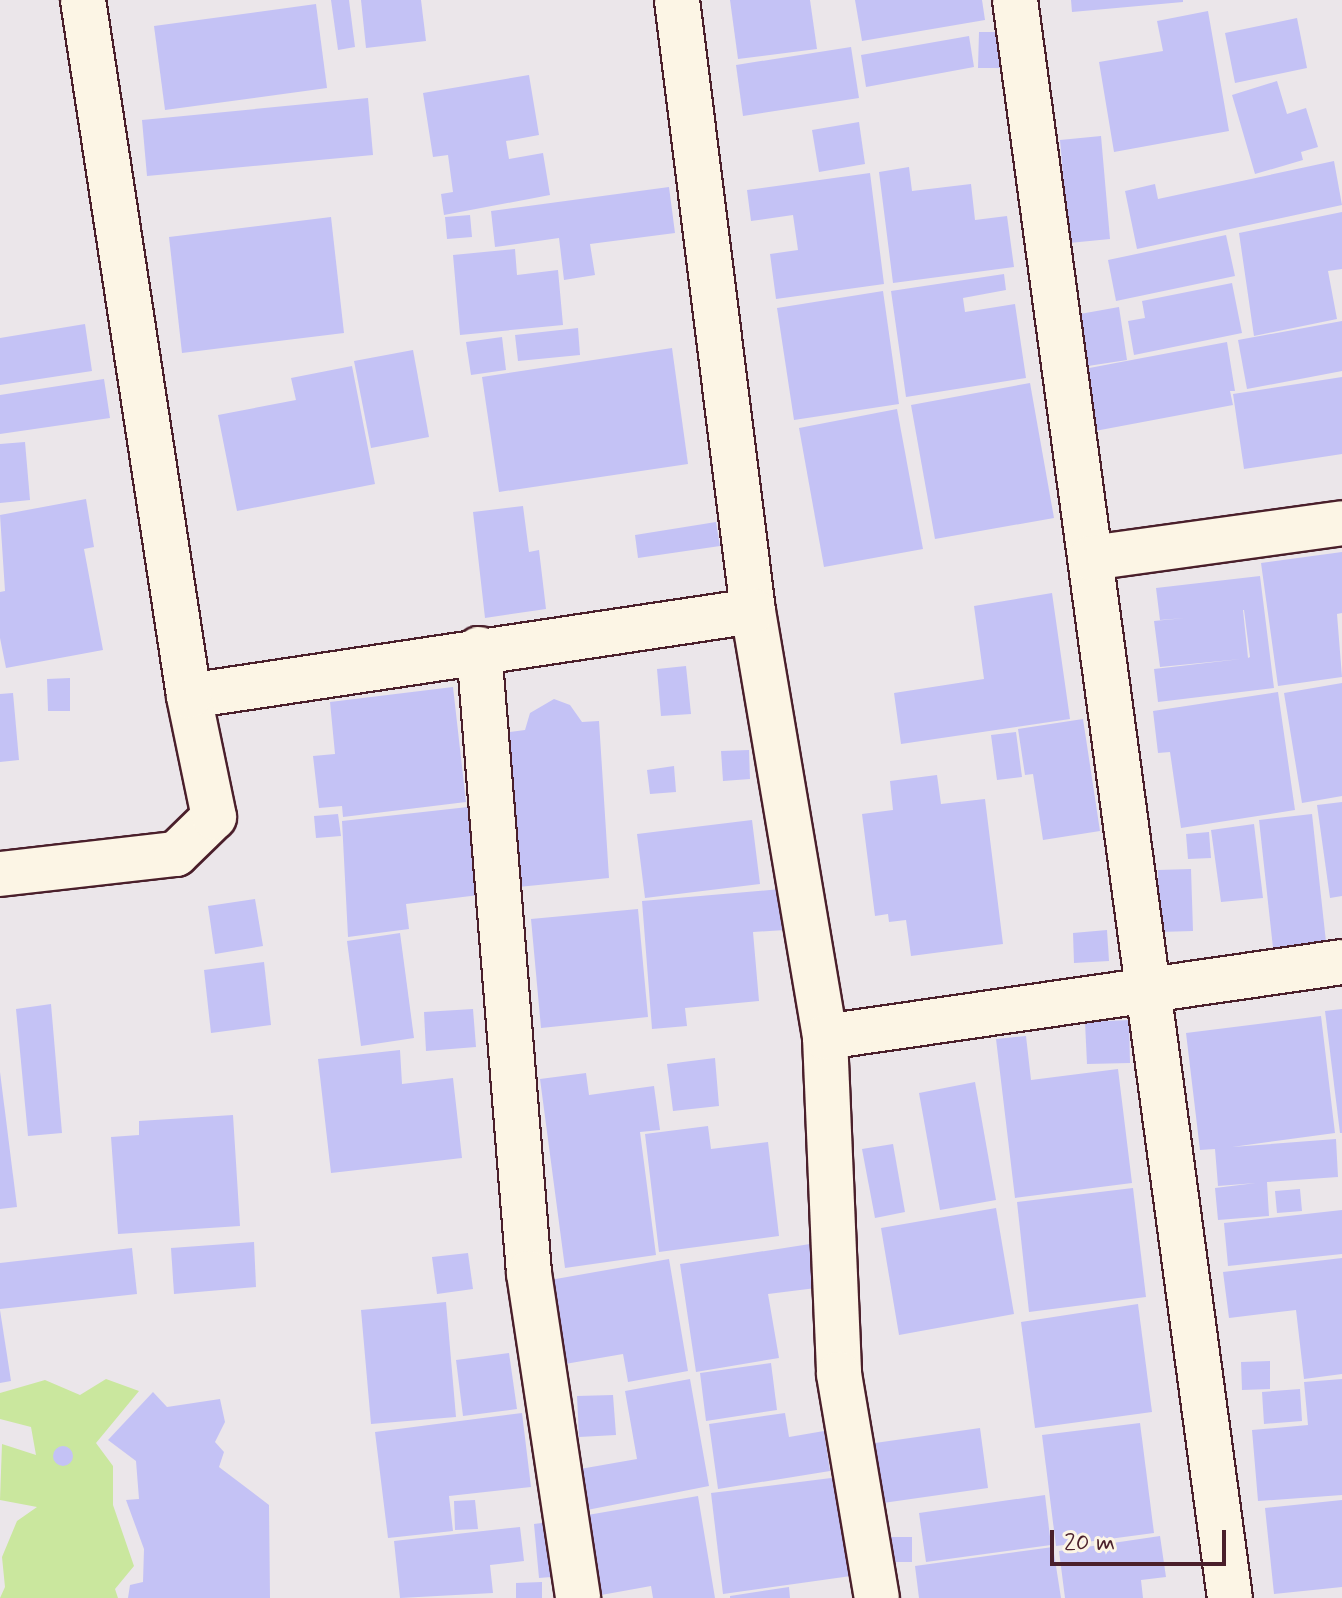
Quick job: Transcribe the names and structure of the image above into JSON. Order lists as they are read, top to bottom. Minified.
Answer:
{"scale_bar":"20 m"}
